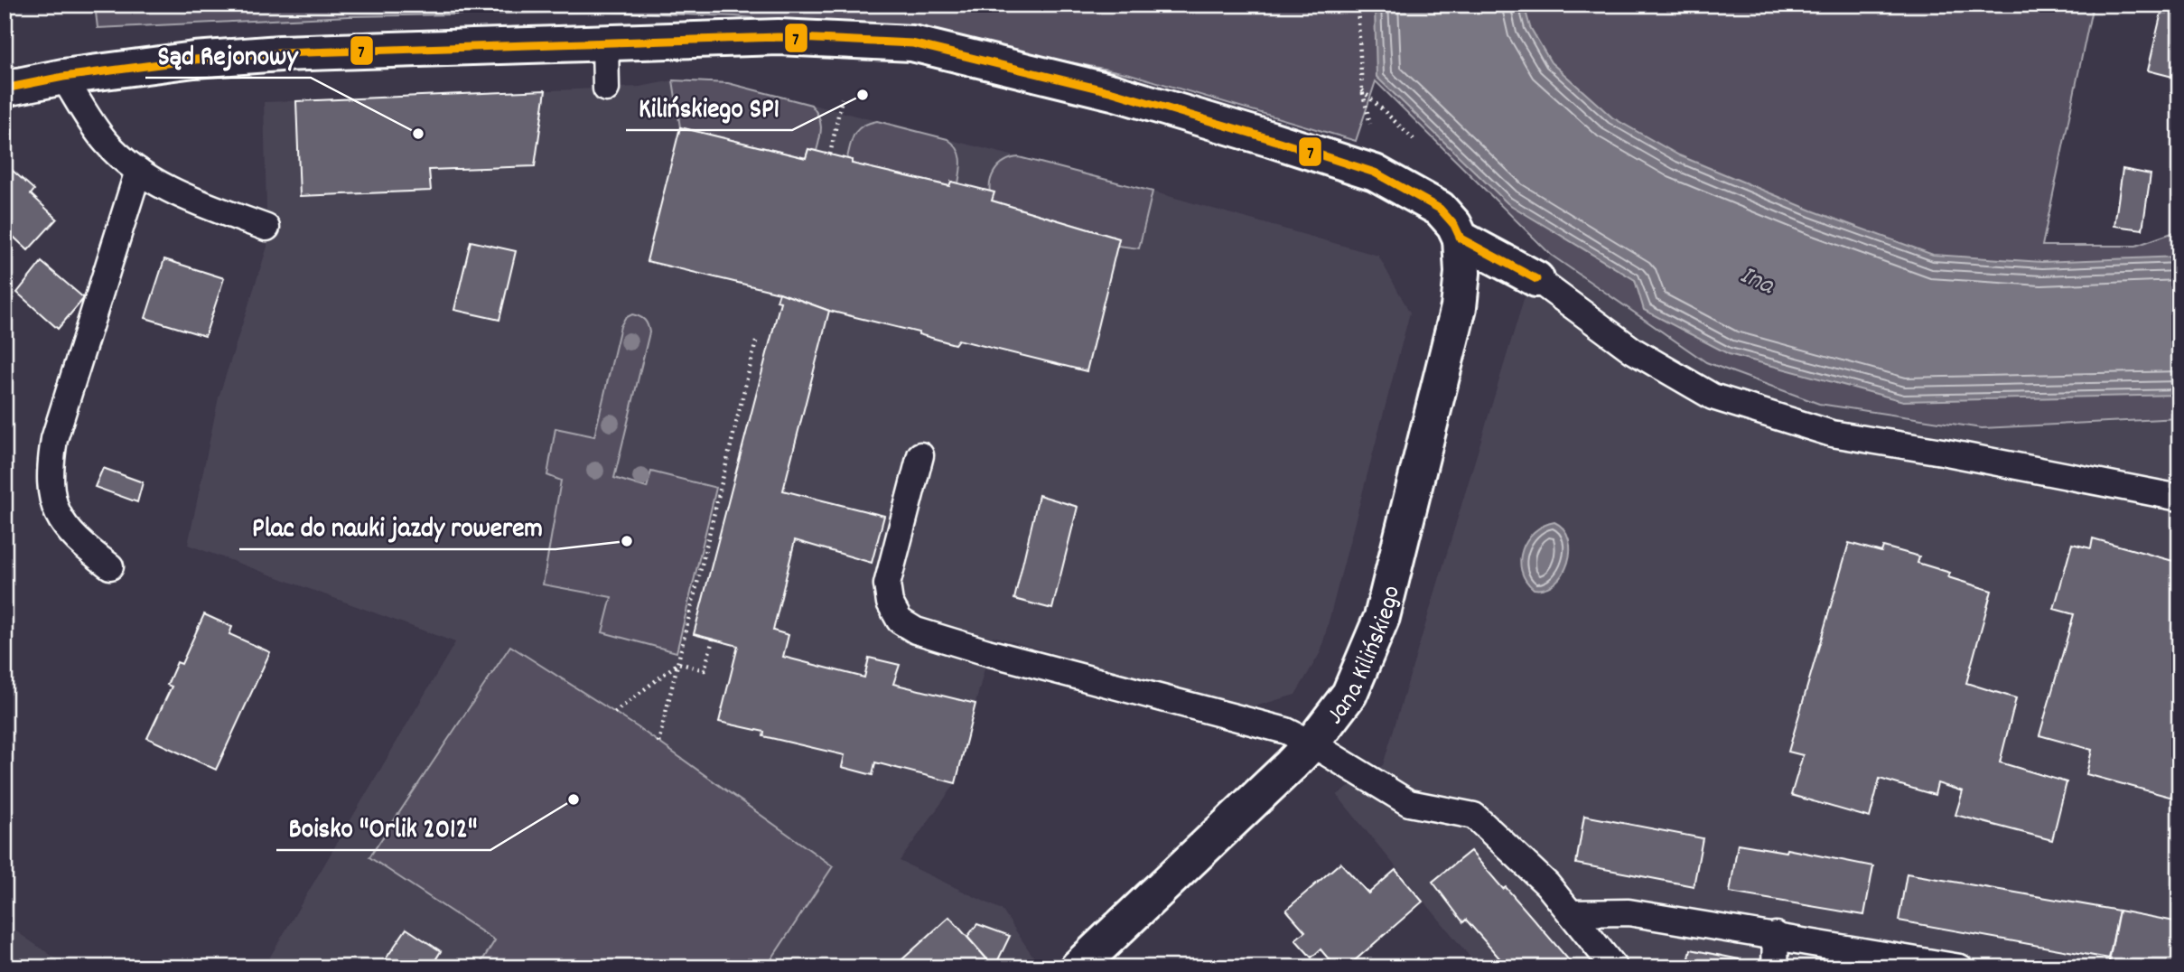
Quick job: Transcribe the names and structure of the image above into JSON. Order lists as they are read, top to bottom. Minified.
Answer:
{"streets":{"street":["Jana Kilińskiego"]},"water":["Ina"],"places":["Kilińskiego SP1","Sąd Rejonowy","Plac do nauki jazdy rowerem","Boisko \"Orlik 2012\""],"lines":["transit line 7"]}
